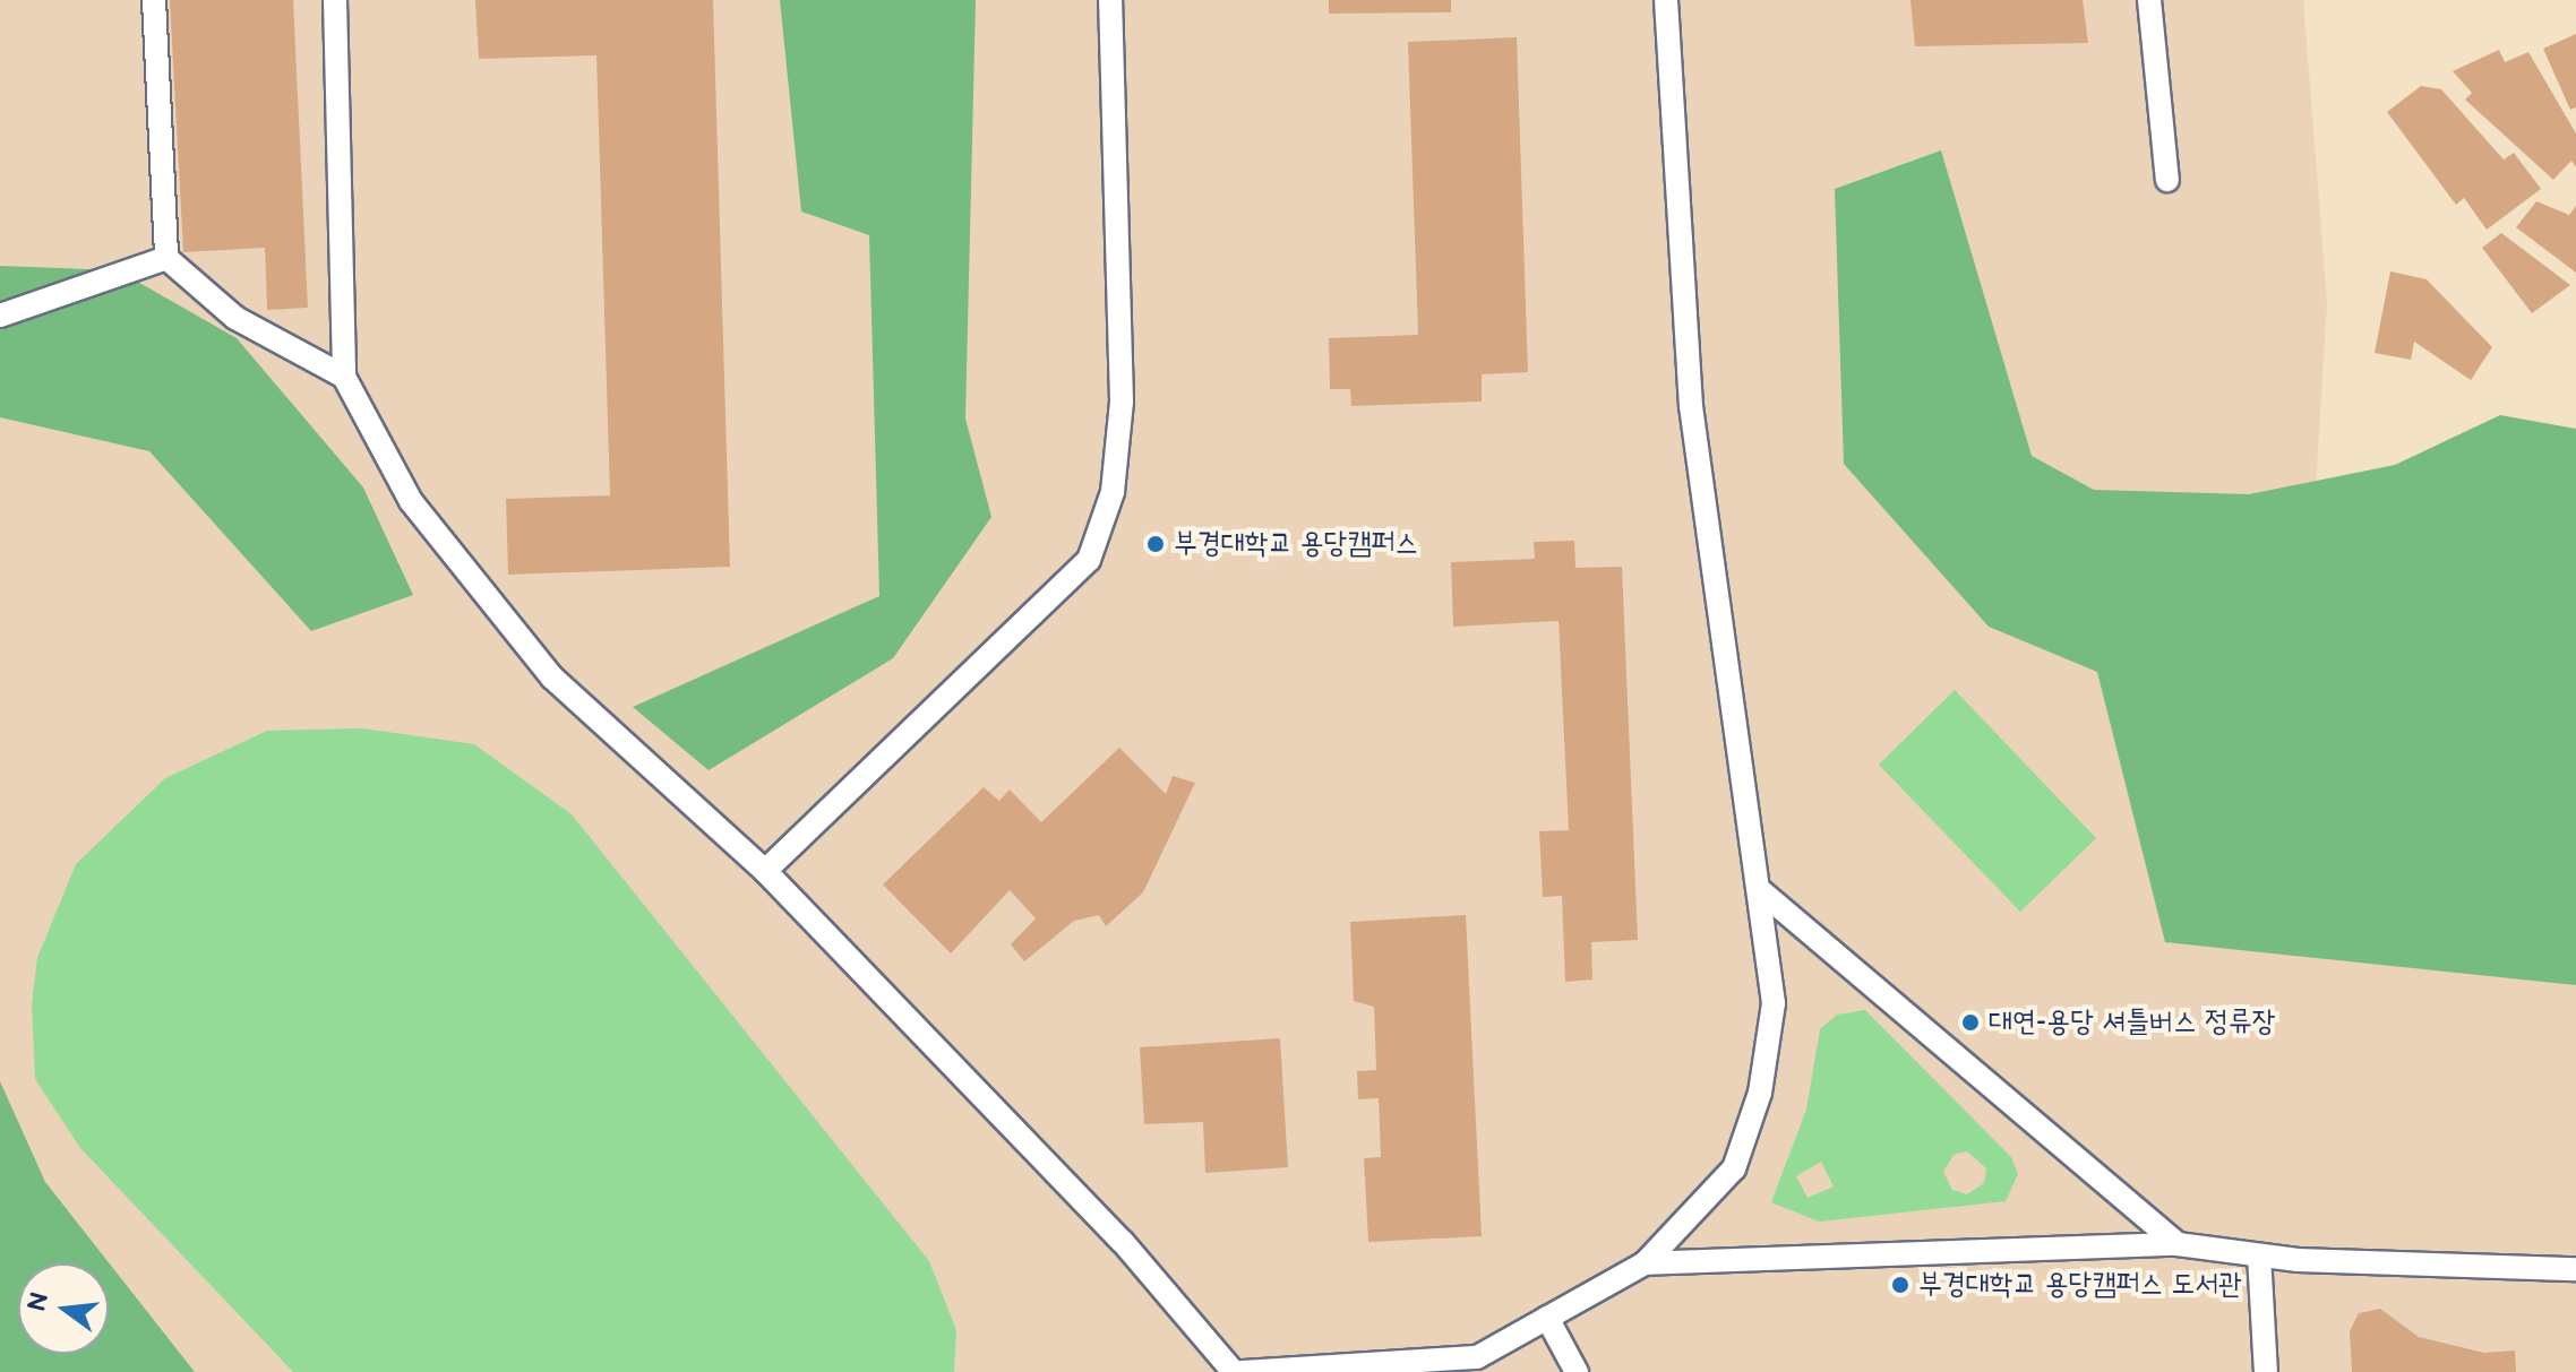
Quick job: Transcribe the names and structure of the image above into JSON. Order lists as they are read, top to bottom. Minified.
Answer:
{"places":["부경대학교 용당캠퍼스","대연-용당 셔틀버스 정류장","부경대학교 용당캠퍼스 도서관"],"north":"left"}
